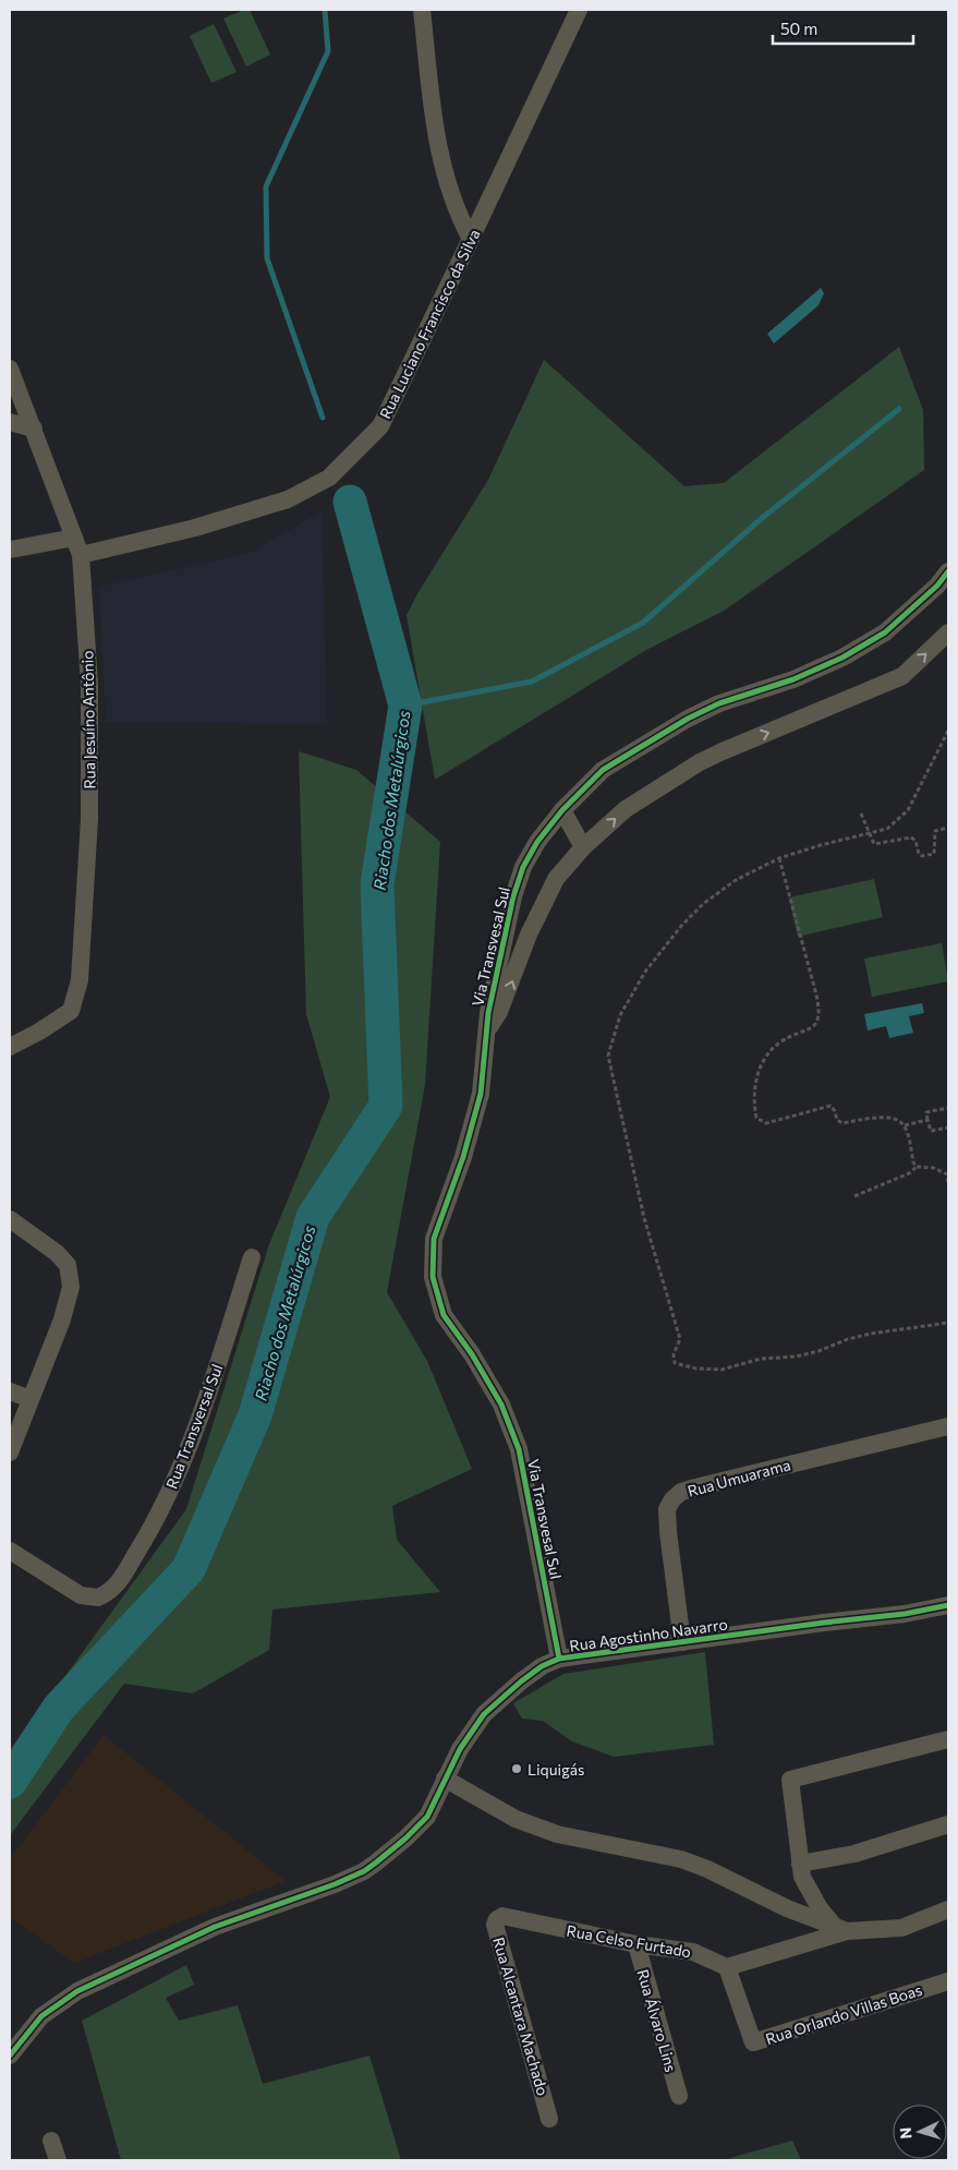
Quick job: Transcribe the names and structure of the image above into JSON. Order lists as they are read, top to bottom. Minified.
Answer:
{"streets":{"street":["Rua Luciano Francisco da Silva","Rua Jesuíno Antônio","Via Transvesal Sul","Rua Transversal Sul","Rua Umuarama","Rua Agostinho Navarro","Rua Celso Furtado","Rua Orlando Villas Boas","Rua Alcantara Machado","Rua Álvaro Lins"]},"crossings":[["Rua Luciano Francisco da Silva","Rua Jesuíno Antônio"],["Via Transvesal Sul","Rua Agostinho Navarro"],["Rua Umuarama","Rua Agostinho Navarro"],["Rua Celso Furtado","Rua Orlando Villas Boas"],["Rua Celso Furtado","Rua Alcantara Machado"],["Rua Celso Furtado","Rua Álvaro Lins"]],"water":["Riacho dos Metalúrgicos"],"places":["Liquigás"],"scale_bar":"50 m","north":"left"}
